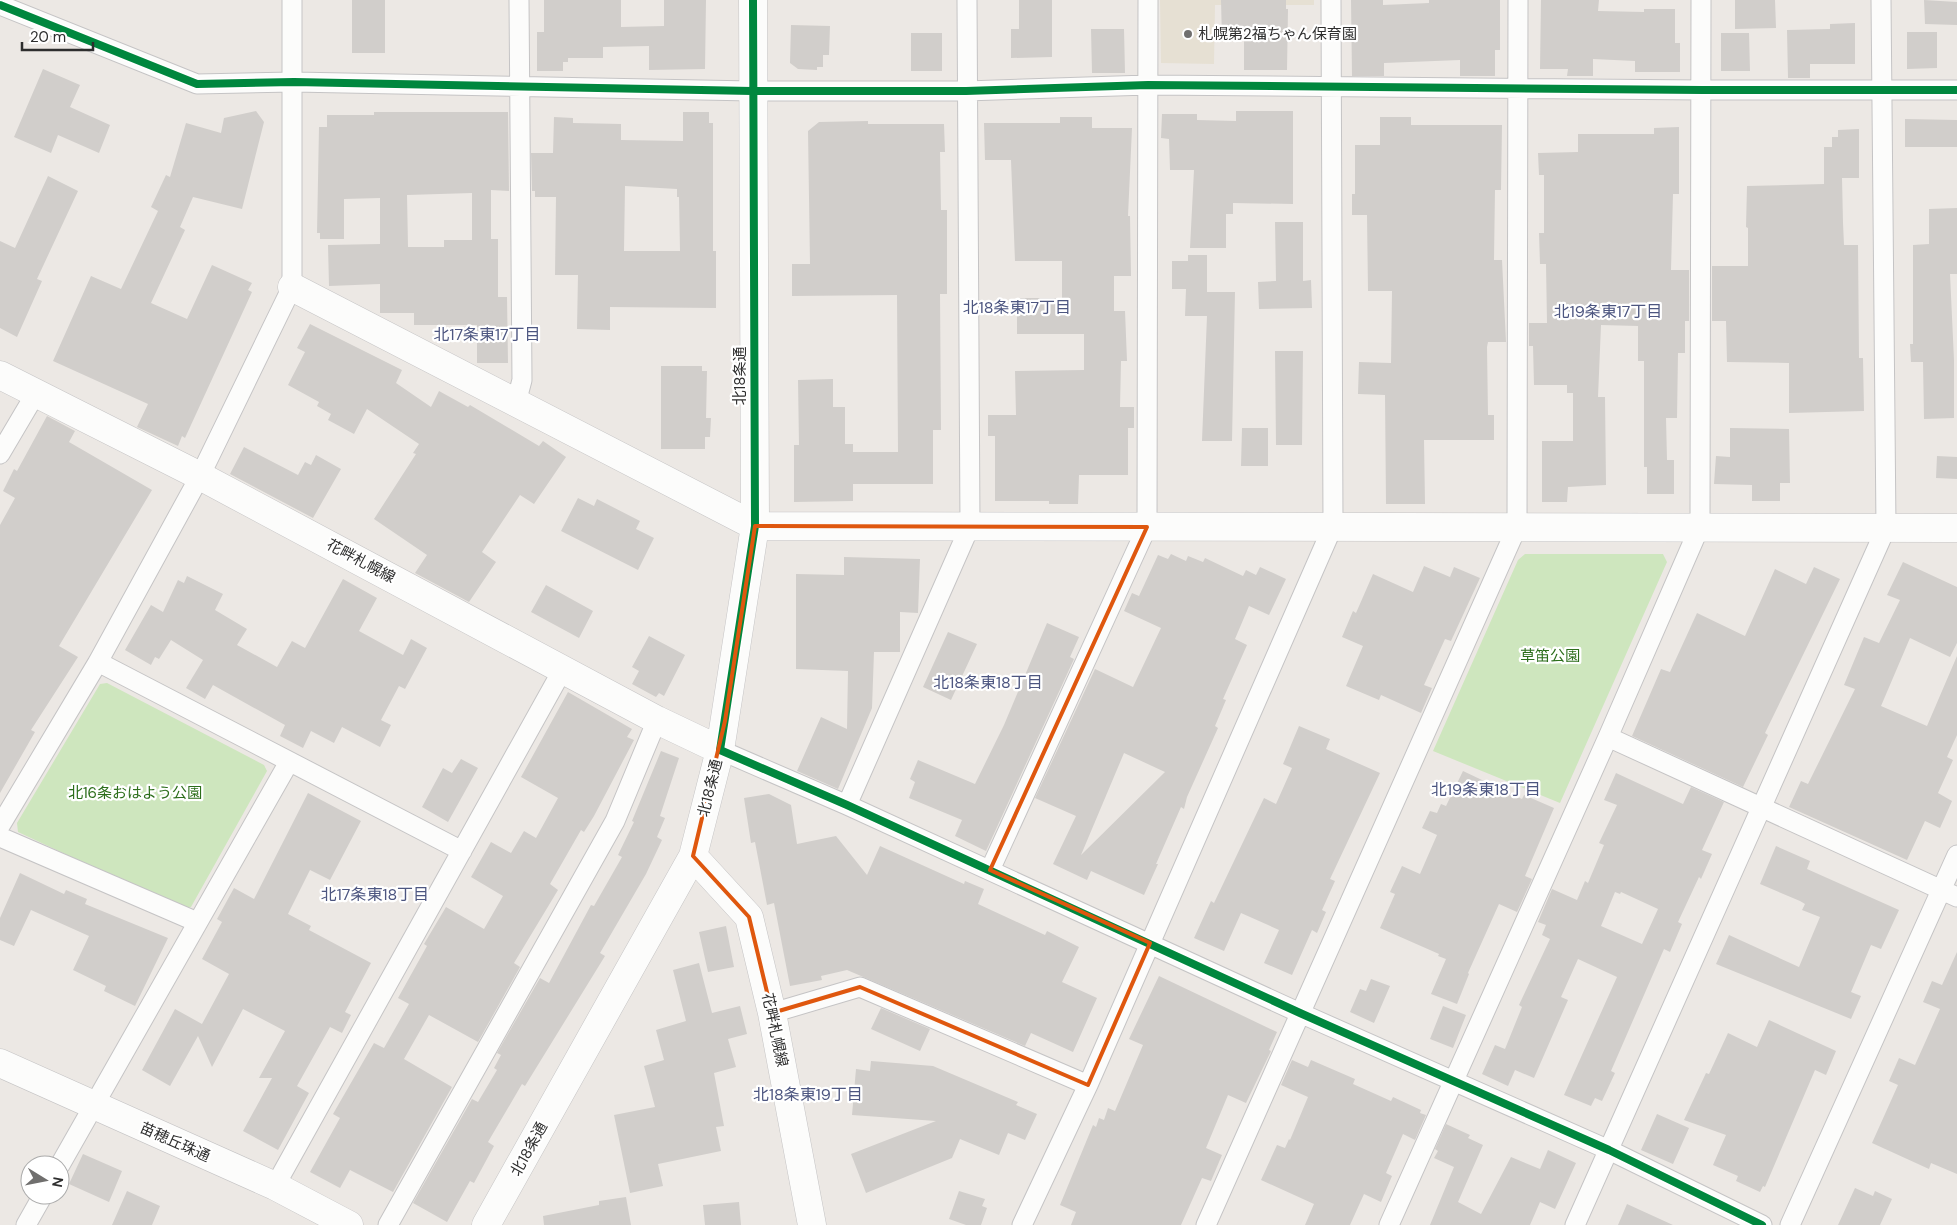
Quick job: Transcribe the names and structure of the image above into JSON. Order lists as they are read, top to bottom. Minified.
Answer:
{"streets":{"street":["北18条通","花畔札幌線","苗穂丘珠通"]},"crossings":[["北18条通","花畔札幌線"]],"districts":["北18条東17丁目","北19条東17丁目","北17条東17丁目","北18条東18丁目","北19条東18丁目","北17条東18丁目","北18条東19丁目"],"parks":["草笛公園","北16条おはよう公園"],"places":["札幌第2福ちゃん保育園"],"scale_bar":"20 m","north":"right"}
